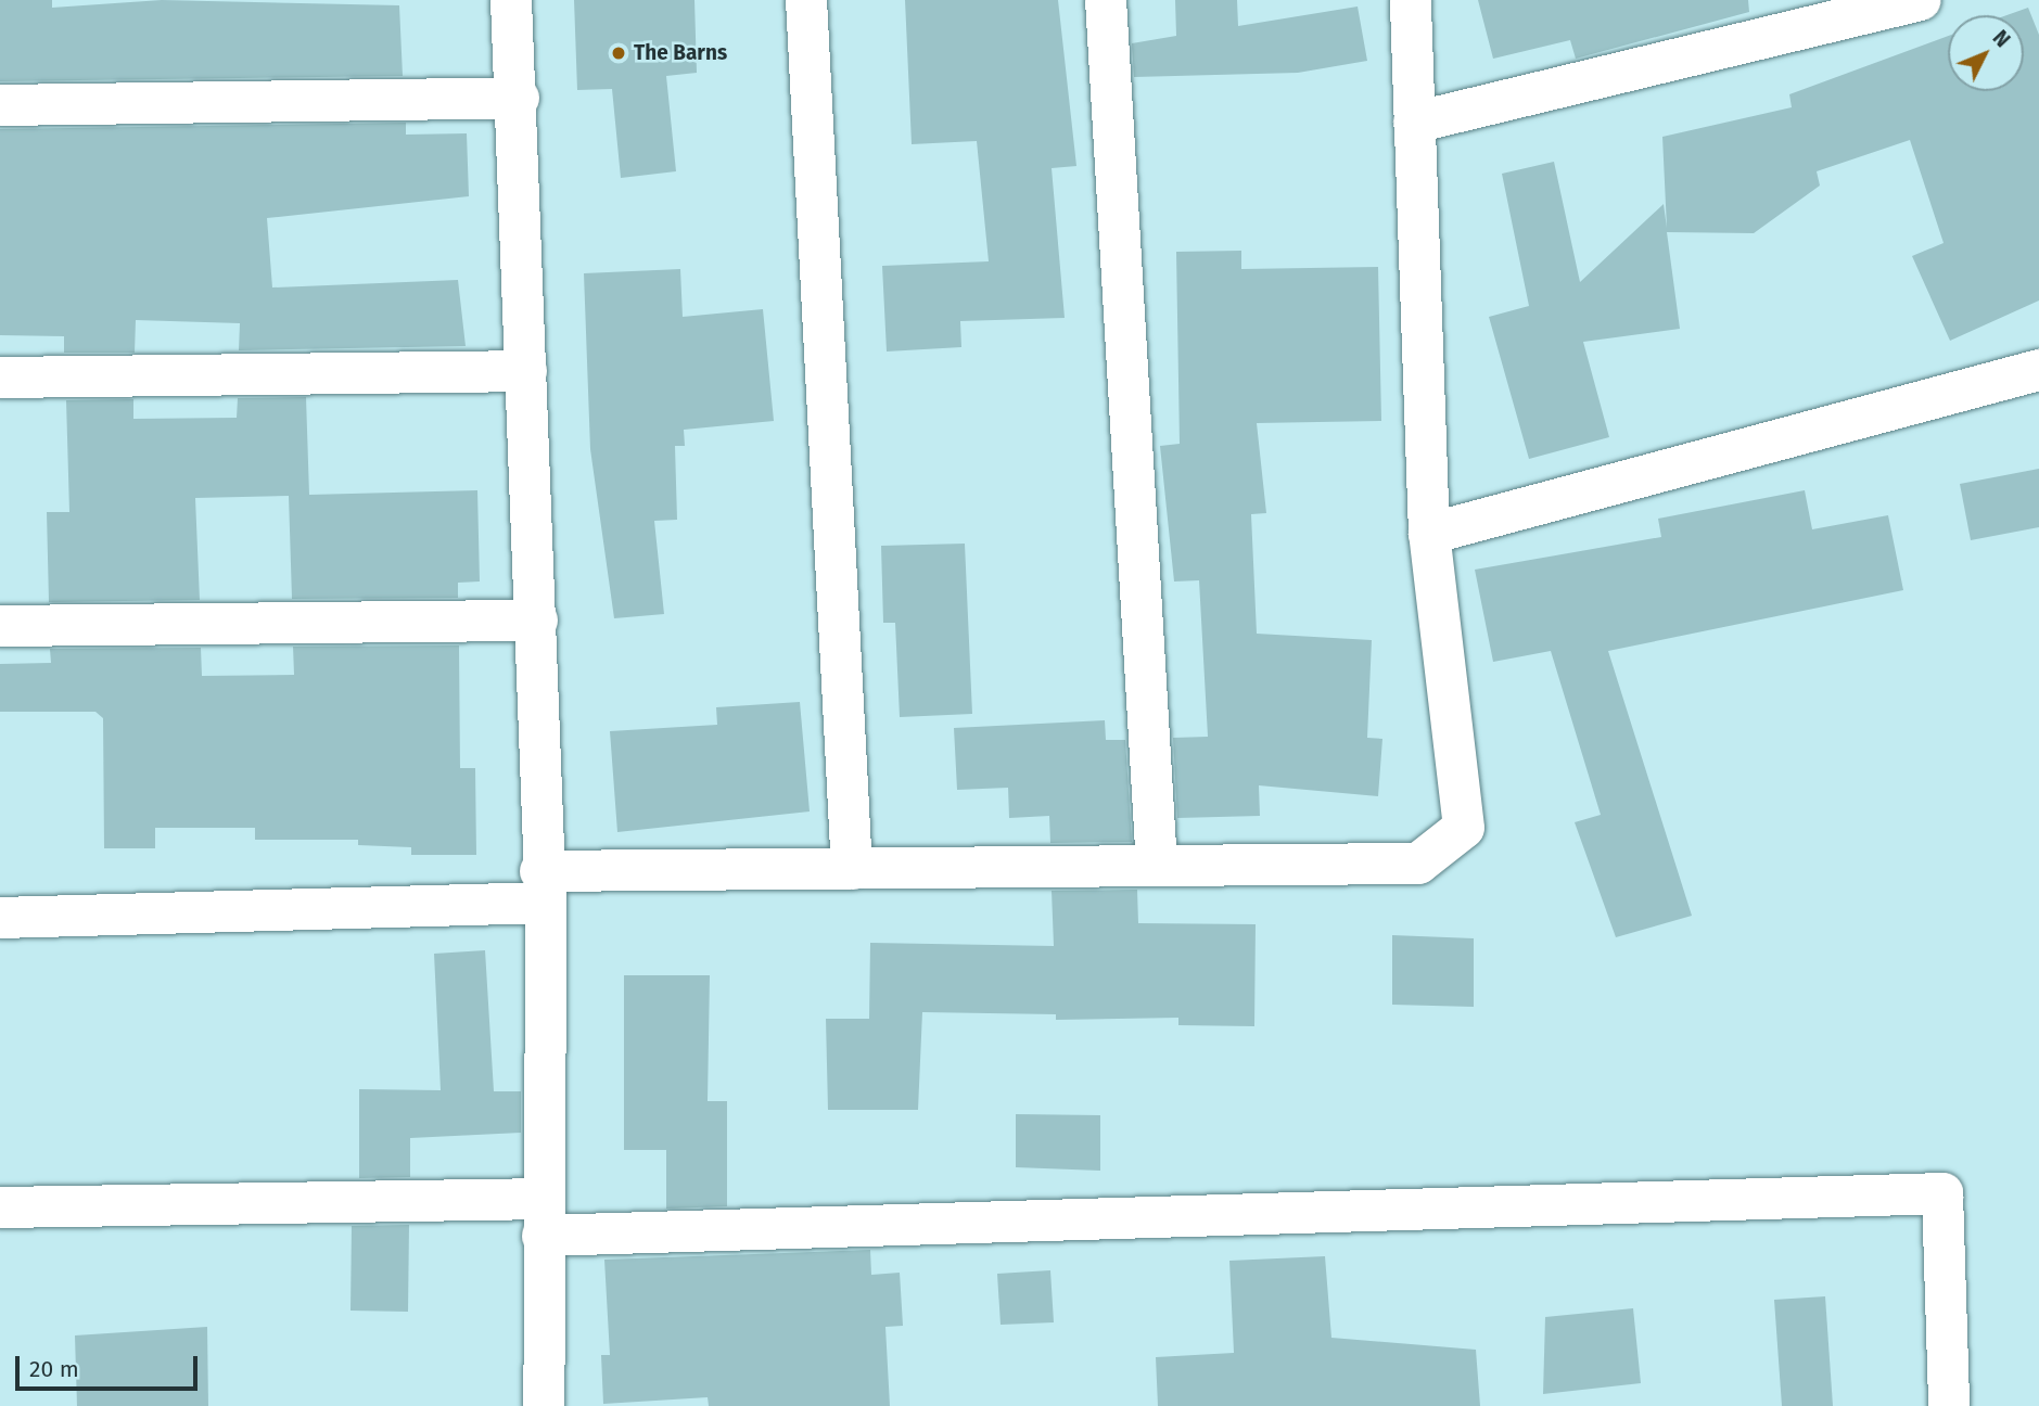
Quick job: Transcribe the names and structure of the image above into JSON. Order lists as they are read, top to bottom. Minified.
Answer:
{"places":["The Barns"],"scale_bar":"20 m","north":"top right"}
